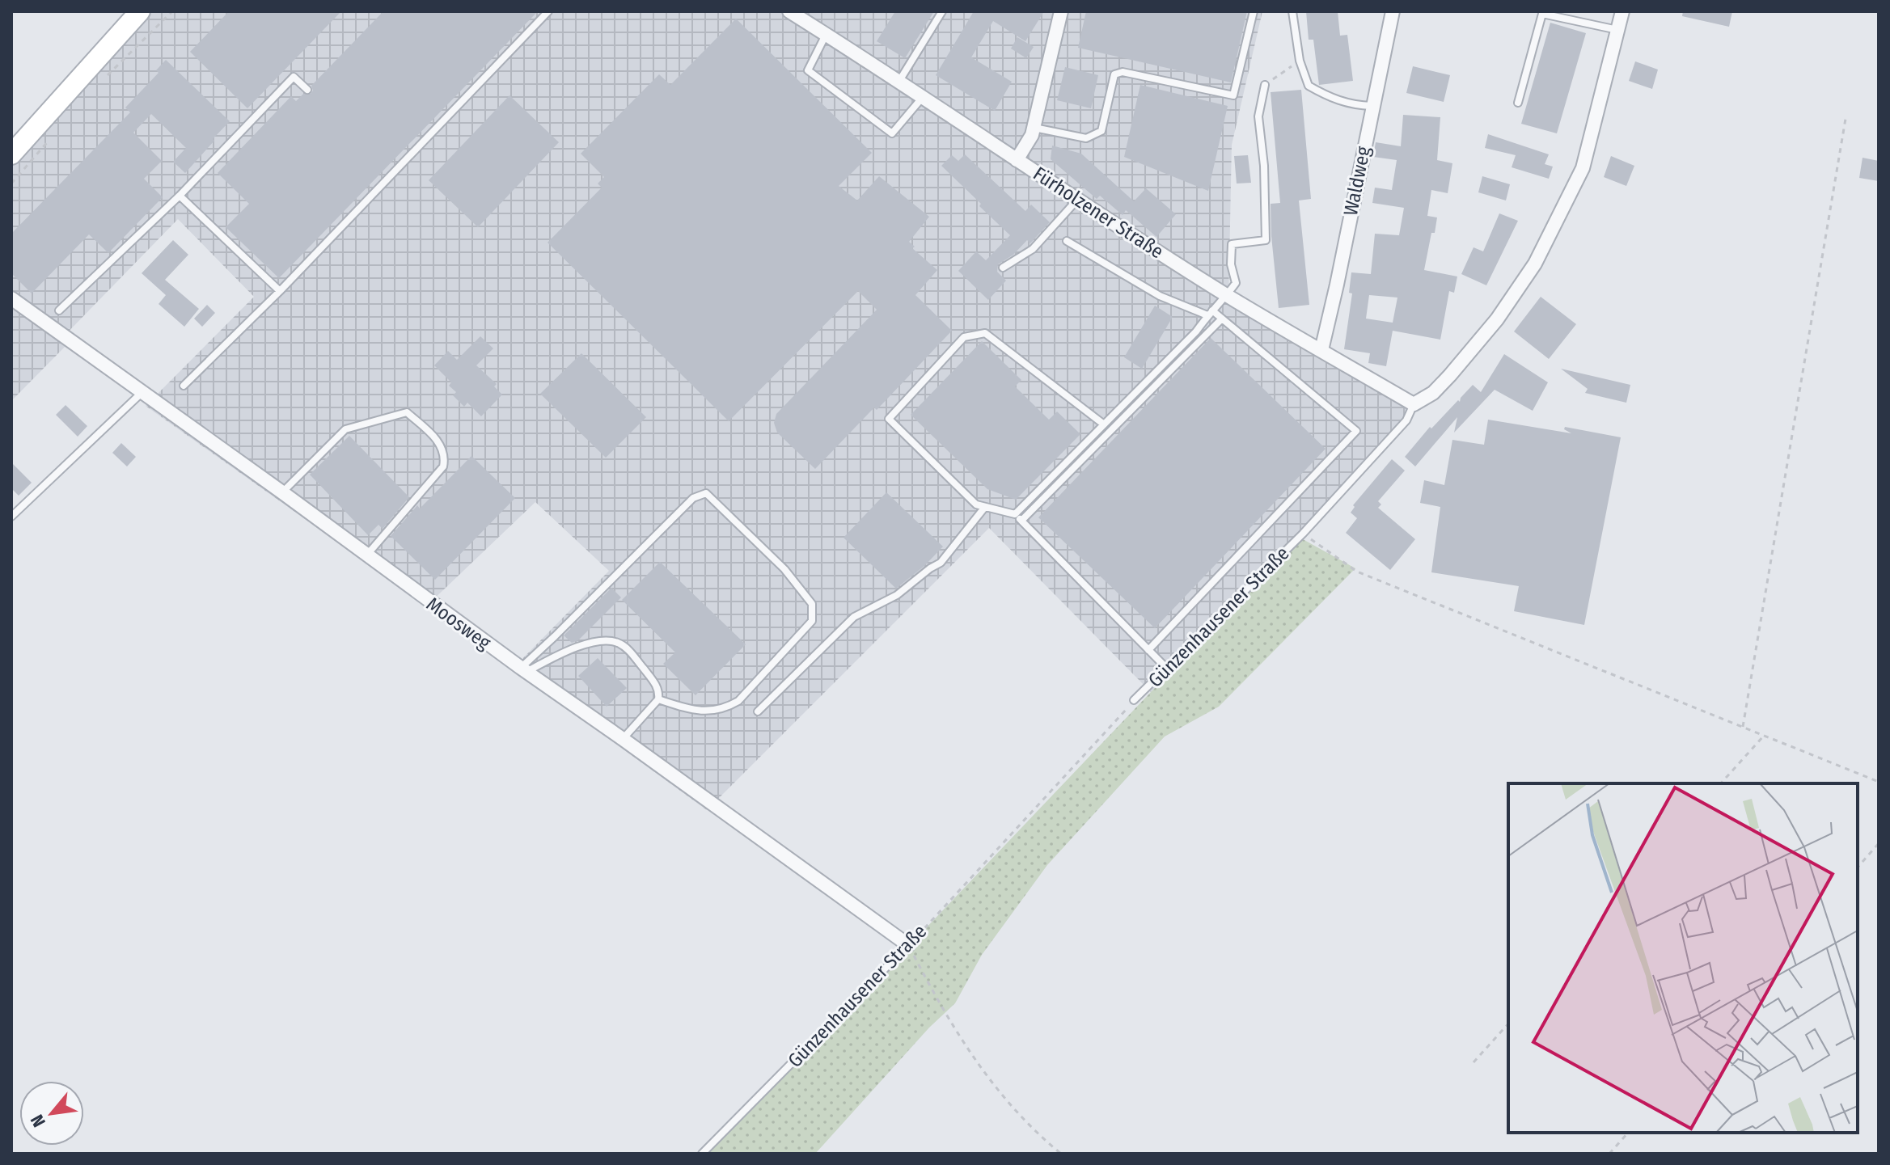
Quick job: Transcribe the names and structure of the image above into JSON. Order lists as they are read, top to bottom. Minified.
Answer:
{"streets":{"street":["Waldweg","Fürholzener Straße","Günzenhausener Straße","Moosweg"]},"crossings":[["Waldweg","Fürholzener Straße"],["Fürholzener Straße","Günzenhausener Straße"],["Günzenhausener Straße","Moosweg"]],"north":"bottom left"}
